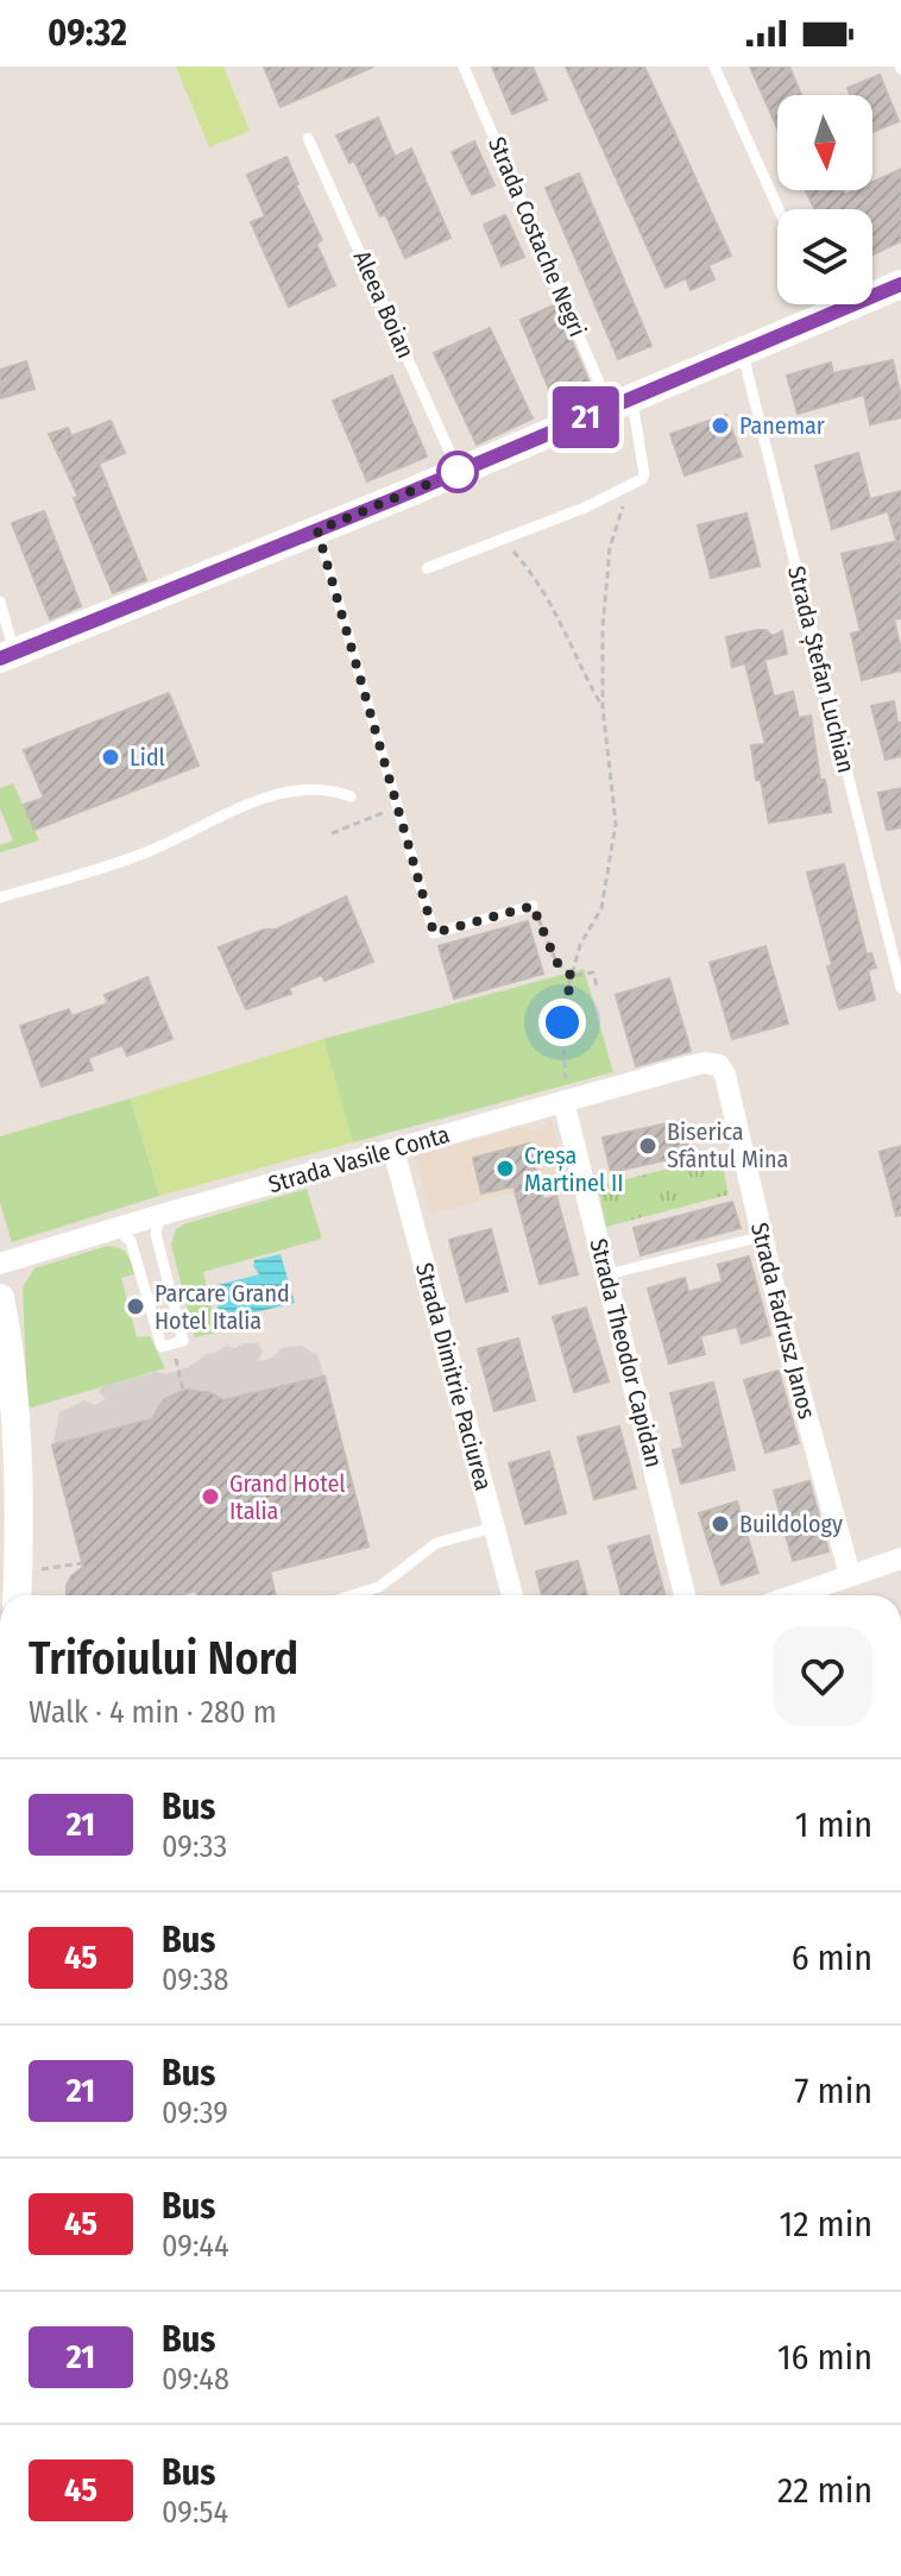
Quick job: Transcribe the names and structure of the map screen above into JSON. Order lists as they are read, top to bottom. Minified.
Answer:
{"streets":{"street":["Strada Vasile Conta","Strada Fadrusz Janos","Strada Theodor Capidan","Strada Dimitrie Paciurea"],"lane":["Strada Costache Negri","Aleea Boian","Strada Ștefan Luchian"]},"crossings":[["Strada Vasile Conta","Strada Fadrusz Janos"],["Strada Vasile Conta","Strada Theodor Capidan"],["Strada Vasile Conta","Strada Dimitrie Paciurea"]],"places":["Panemar","Lidl","Biserica Sfântul Mina","Creșa Martinel II","Parcare Grand Hotel Italia","Grand Hotel Italia","Buildology"],"lines":["bus line 21"],"north":"bottom","page":{"status":"09:32","on_map":"21","heading":["Trifoiului Nord","Walk · 4 min · 280 m"],"list":[{"mark":"21","name":"Bus","note":"09:33","value":"1 min"},{"mark":"45","name":"Bus","note":"09:38","value":"6 min"},{"mark":"21","name":"Bus","note":"09:39","value":"7 min"},{"mark":"45","name":"Bus","note":"09:44","value":"12 min"},{"mark":"21","name":"Bus","note":"09:48","value":"16 min"},{"mark":"45","name":"Bus","note":"09:54","value":"22 min"}]}}
